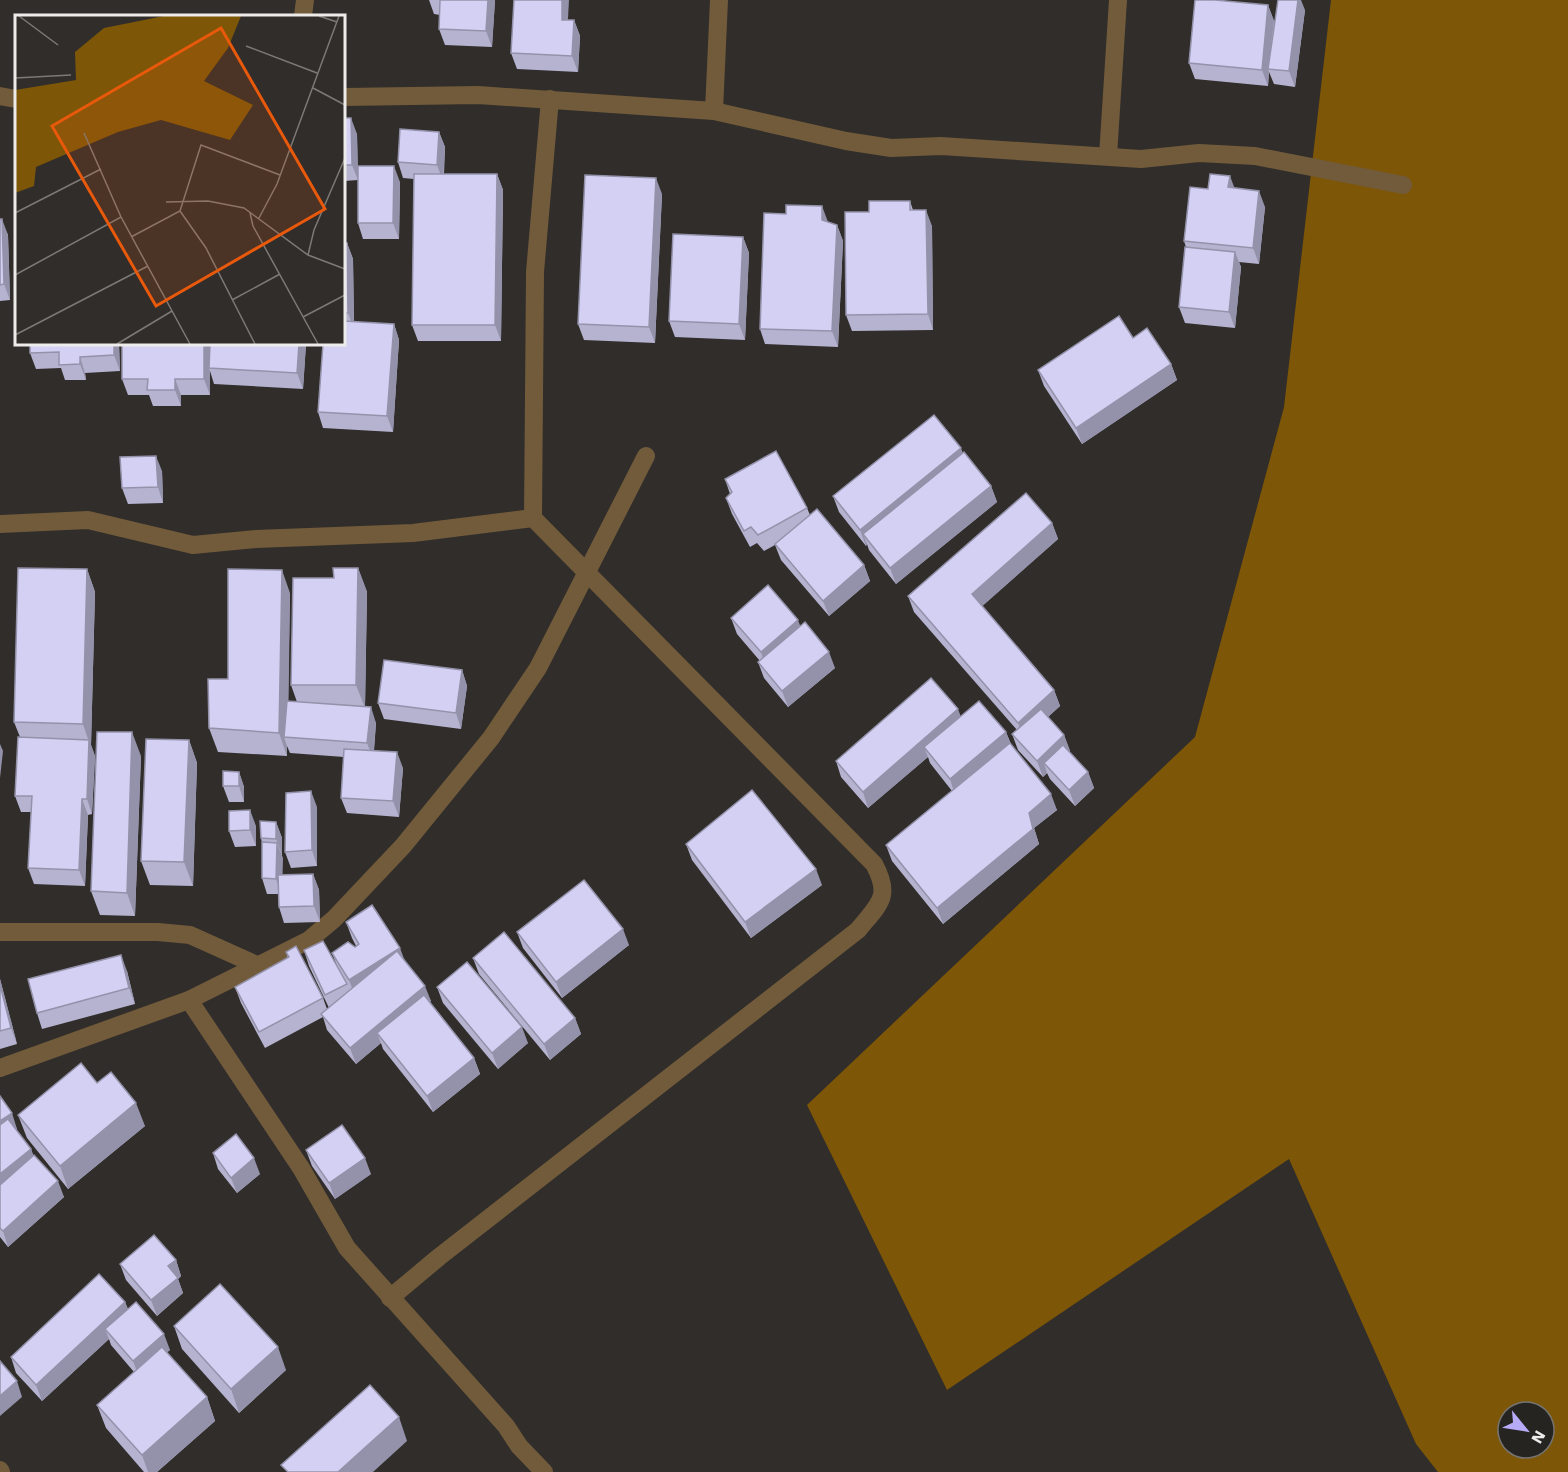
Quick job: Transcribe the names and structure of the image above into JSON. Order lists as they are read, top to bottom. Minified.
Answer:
{"north":"bottom right"}
